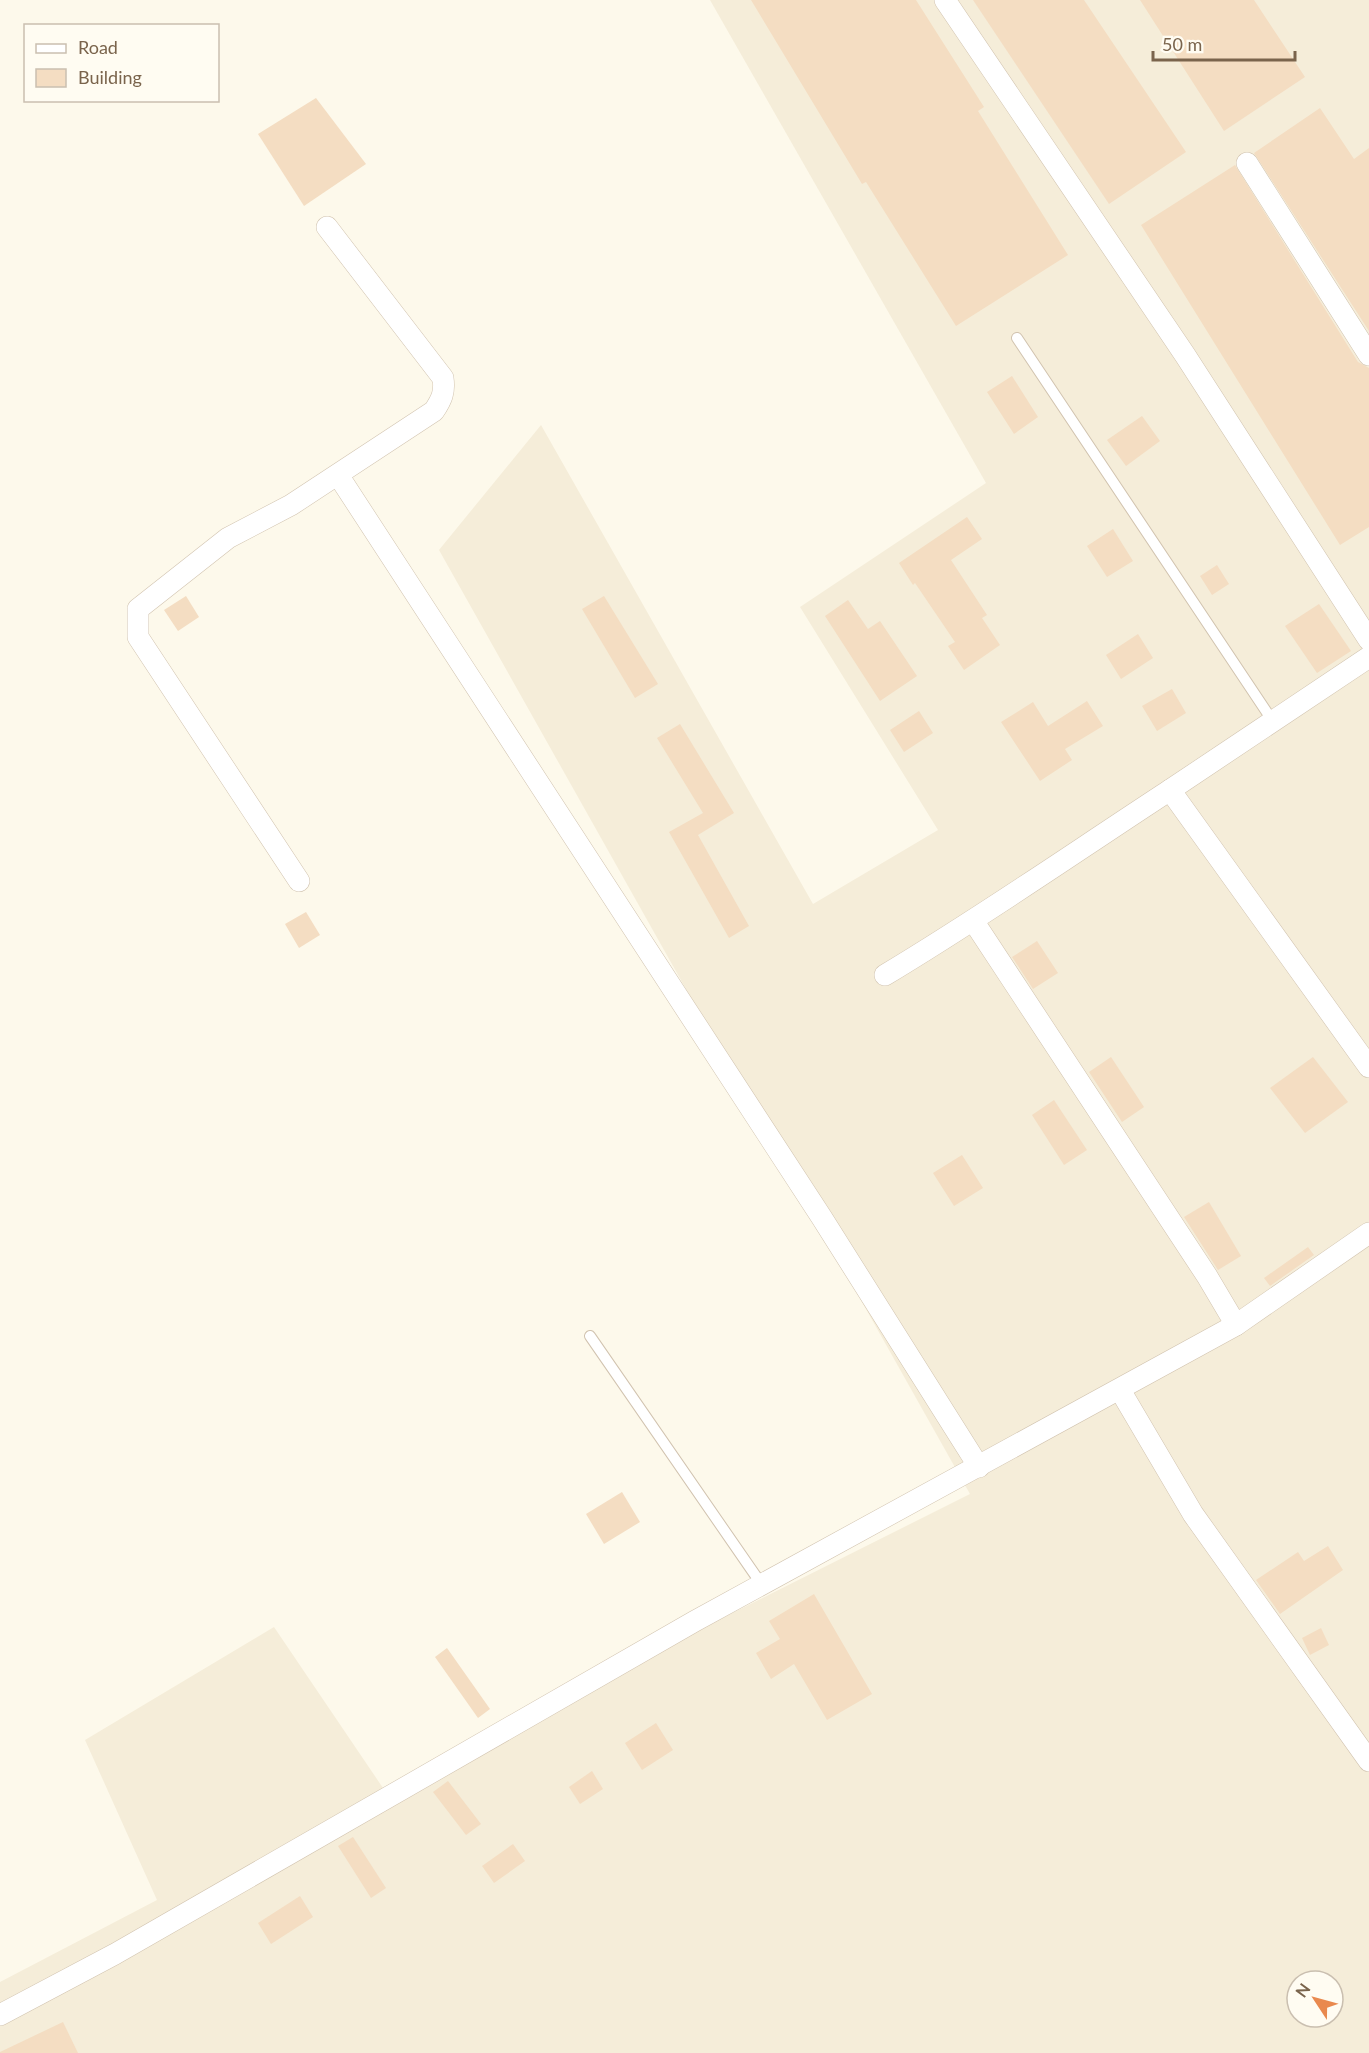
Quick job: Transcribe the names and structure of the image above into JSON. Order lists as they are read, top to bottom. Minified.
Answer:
{"legend":["Road","Building"],"scale_bar":"50 m","north":"top left"}
